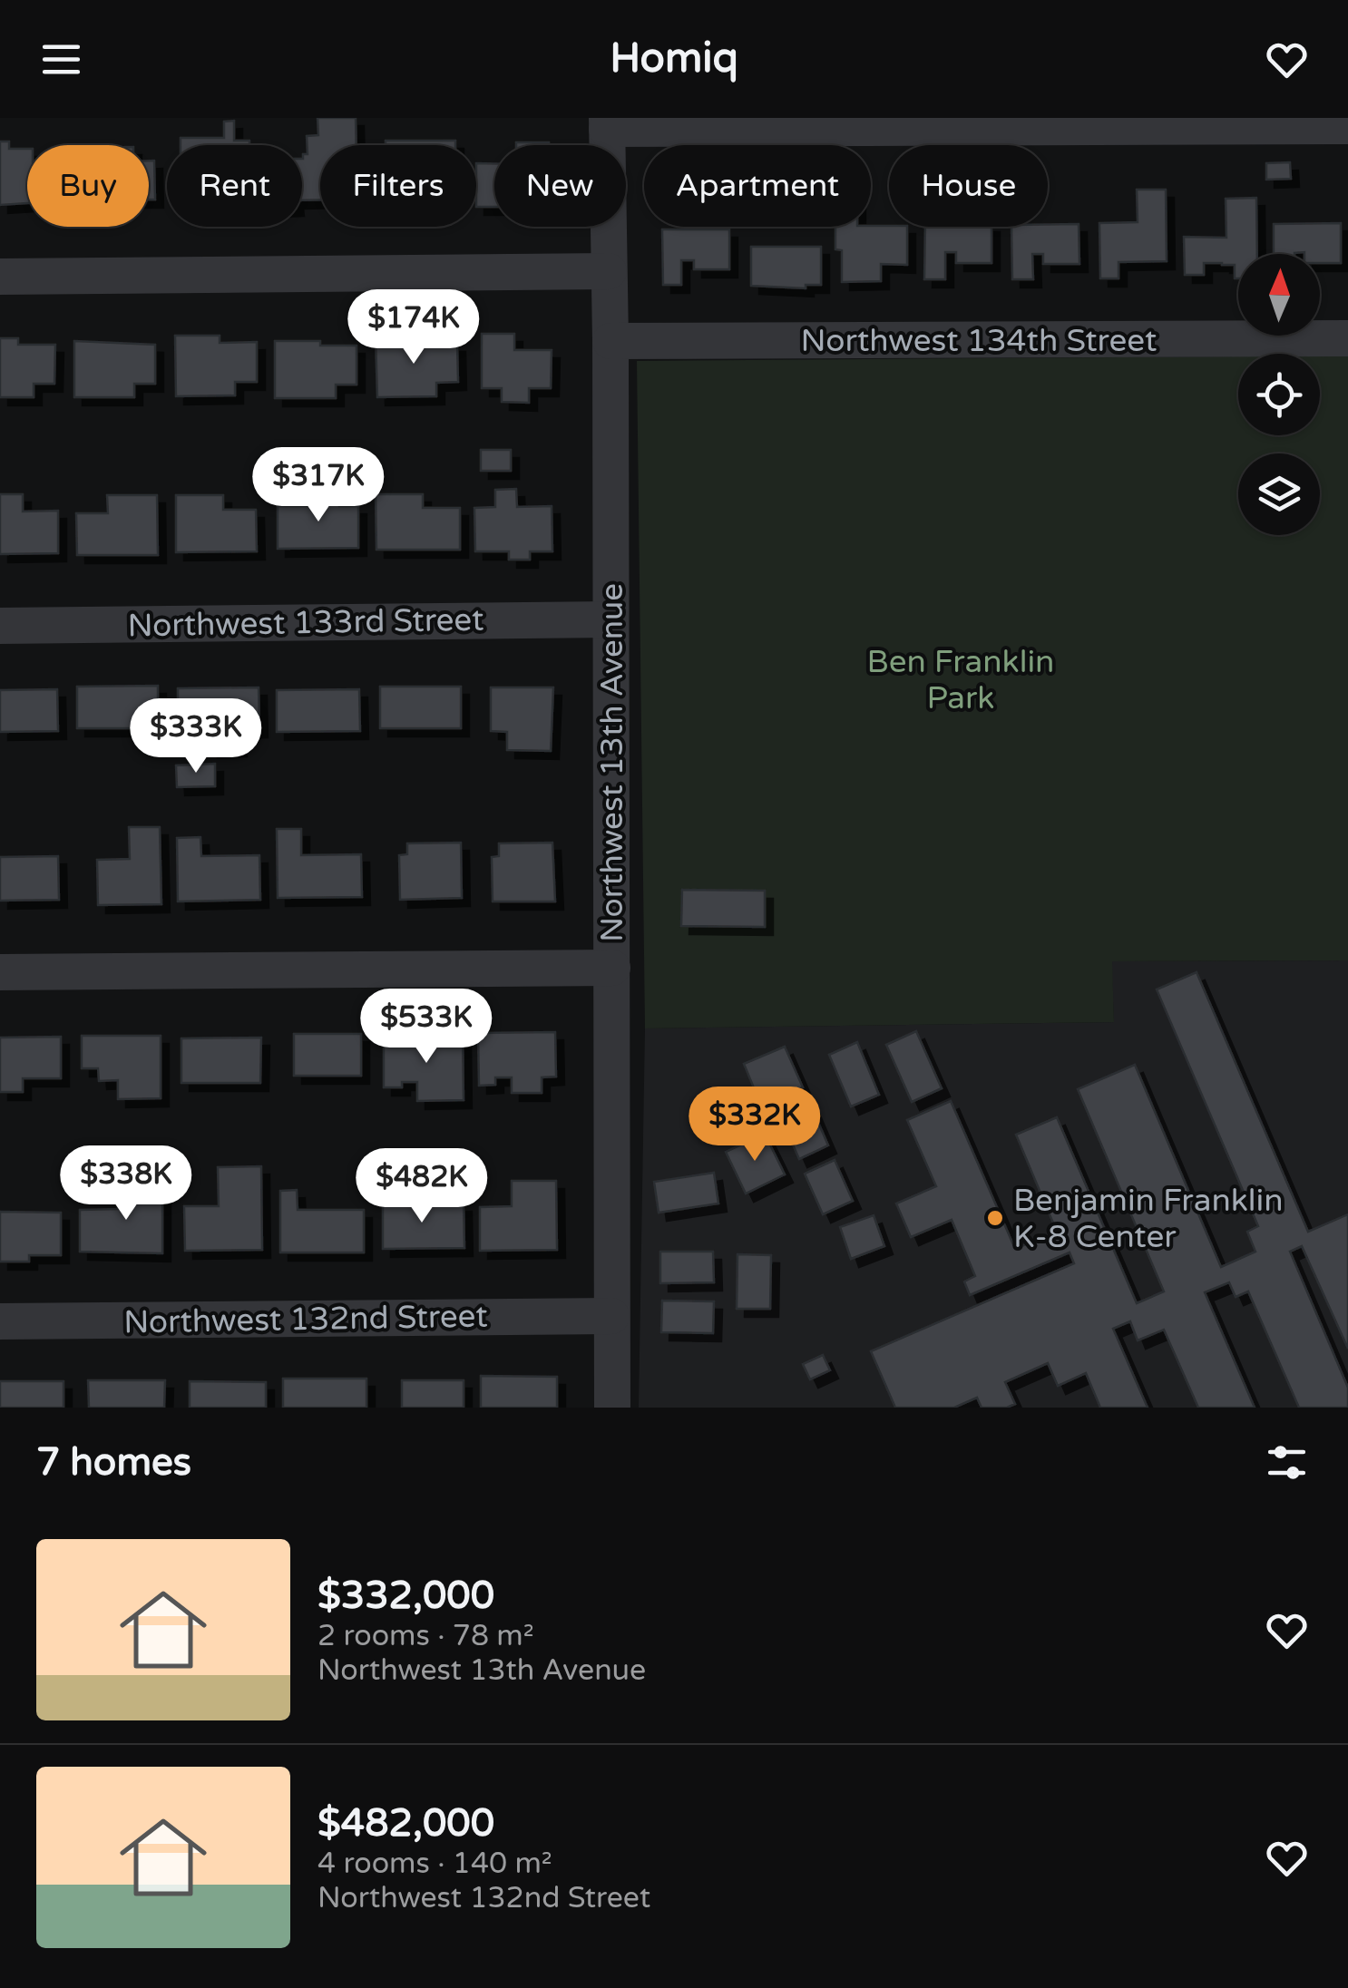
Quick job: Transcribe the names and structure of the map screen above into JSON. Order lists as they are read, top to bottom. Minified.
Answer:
{"streets":{"street":["Northwest 134th Street","Northwest 133rd Street","Northwest 13th Avenue","Northwest 132nd Street"]},"crossings":[["Northwest 134th Street","Northwest 13th Avenue"],["Northwest 133rd Street","Northwest 13th Avenue"],["Northwest 13th Avenue","Northwest 132nd Street"]],"parks":["Ben Franklin Park"],"places":["Benjamin Franklin K-8 Center"],"north":"top","page":{"header":"Homiq","chip":["Buy","Rent","Filters","New","Apartment","House"],"price":["$174K","$317K","$333K","$533K","$332K","$338K","$482K"],"heading":"7 homes","list":[{"name":"$332,000","note":"2 rooms · 78 m² · Northwest 13th Avenue"},{"name":"$482,000","note":"4 rooms · 140 m² · Northwest 132nd Street"}]}}
